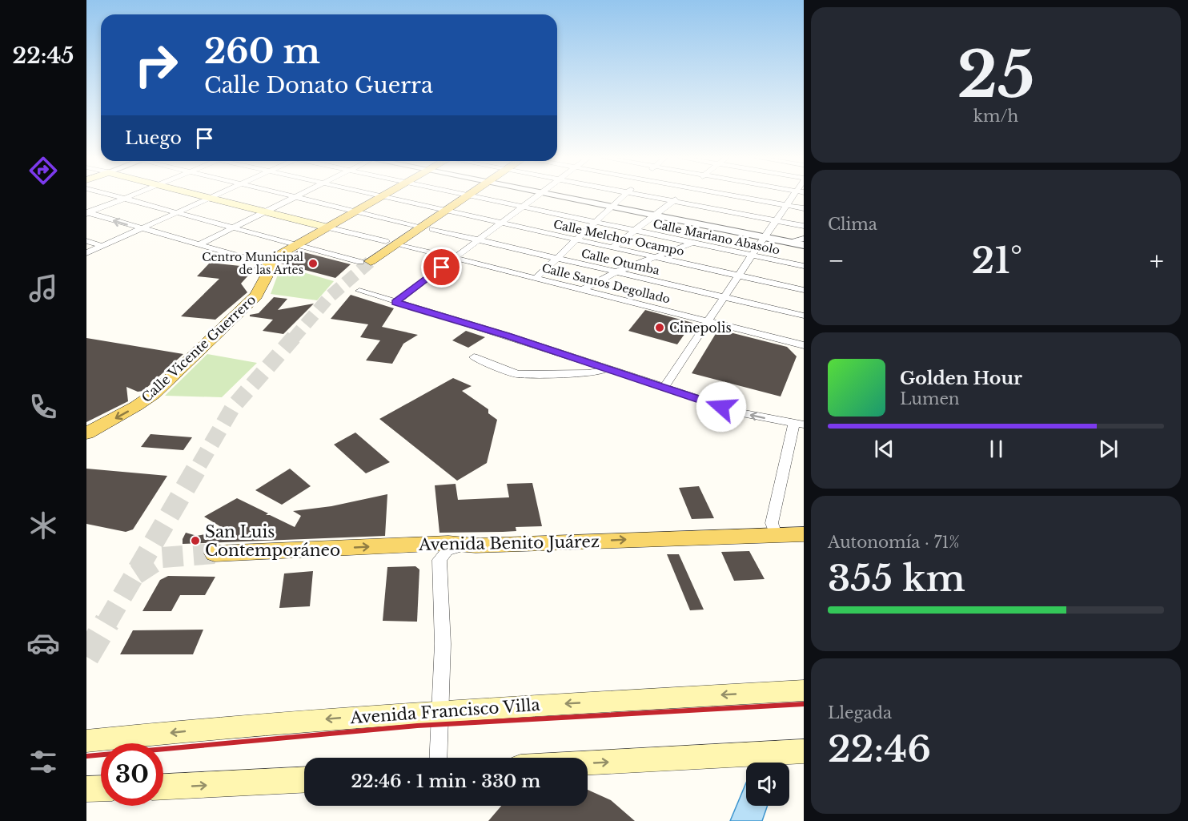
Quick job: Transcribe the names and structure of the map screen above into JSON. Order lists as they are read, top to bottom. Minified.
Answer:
{"streets":{"main road":["Calle Vicente Guerrero","Avenida Benito Juárez","Avenida Francisco Villa"],"street":["Calle Mariano Abasolo","Calle Melchor Ocampo","Calle Otumba","Calle Santos Degollado"]},"one_way":["Calle Vicente Guerrero","Avenida Benito Juárez"],"places":["Centro Municipal de las Artes","Cinepolis","San Luis Contemporáneo"],"page":{"tabs":"22:45","tile":[["25","km/h"],"Clima",["Autonomía · 71%","355 km"],["Llegada","22:46"]],"turn":["260 m","Calle Donato Guerra"],"then":"Luego","heat":["−","21°","+"],"song":["Golden Hour","Lumen"],"limit":"30","trip":"22:46 · 1 min · 330 m"}}
